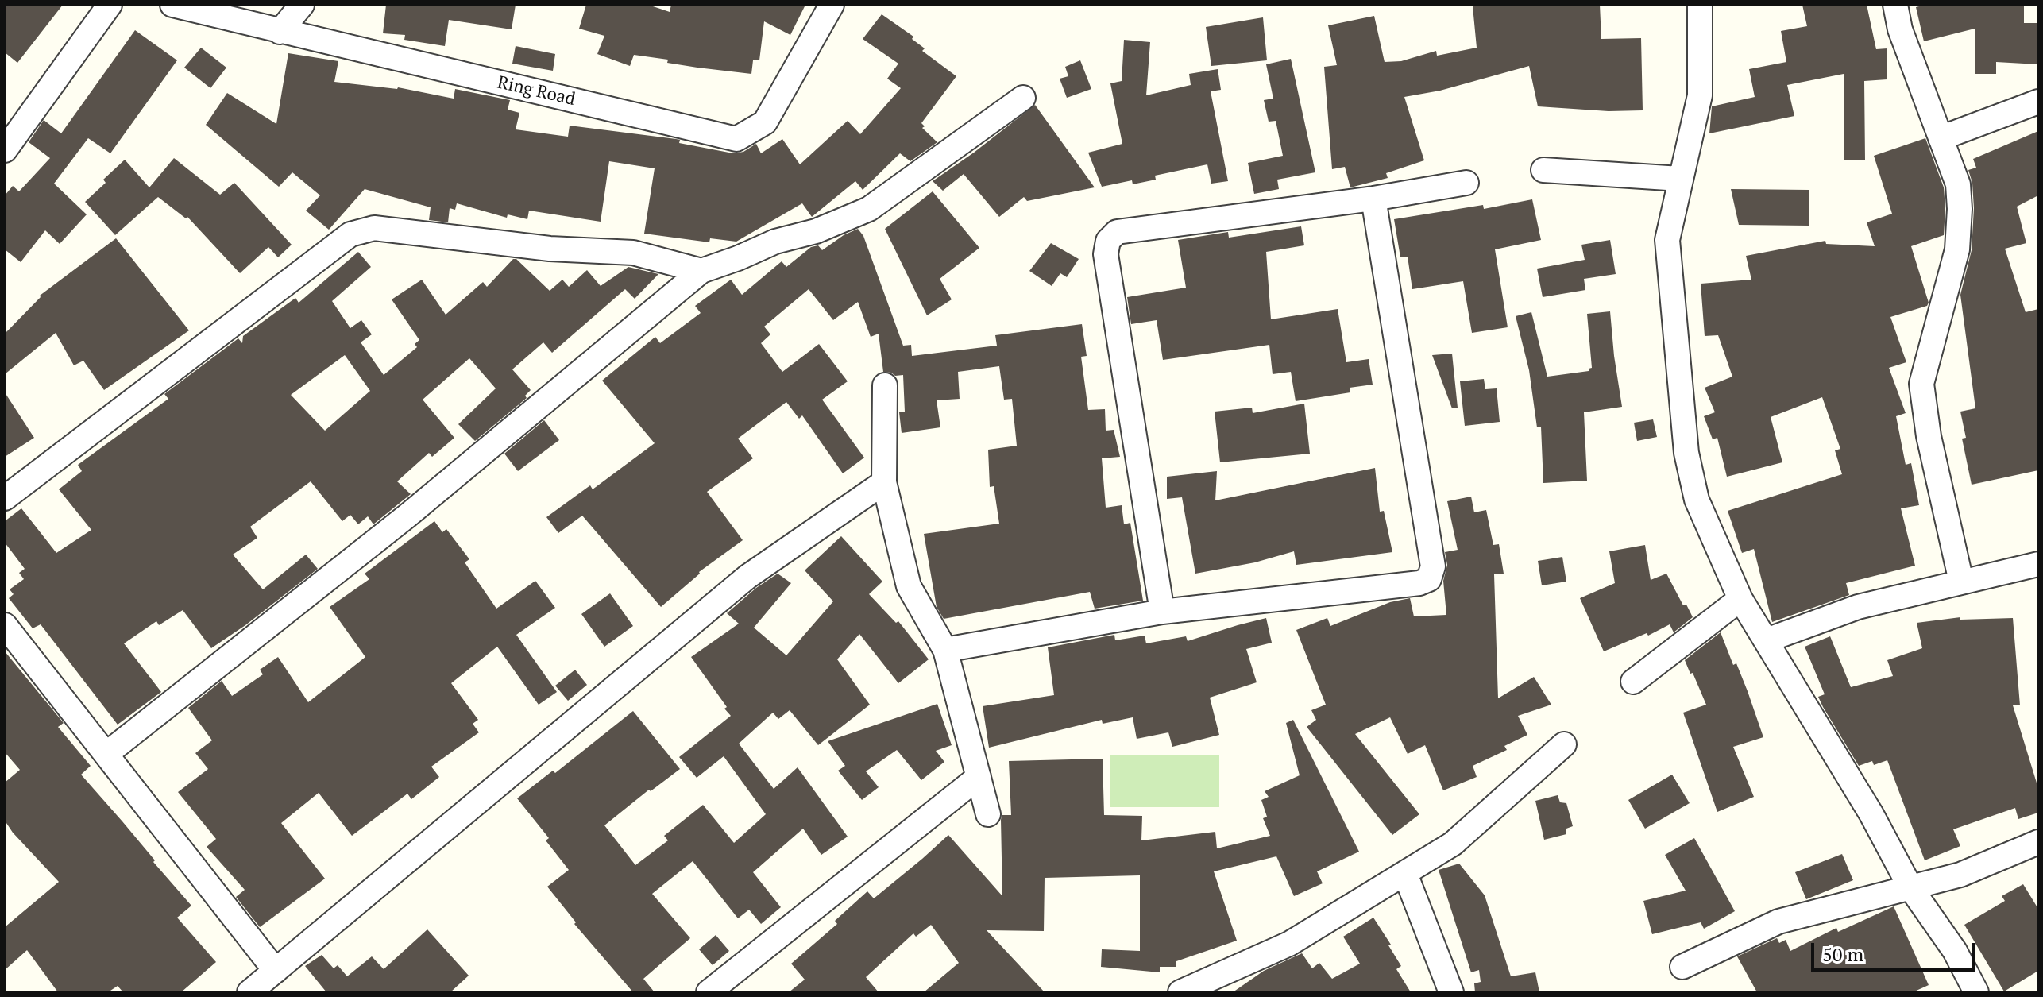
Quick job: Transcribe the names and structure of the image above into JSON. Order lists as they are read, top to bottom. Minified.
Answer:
{"streets":{"street":["Ring Road"]},"scale_bar":"50 m"}
